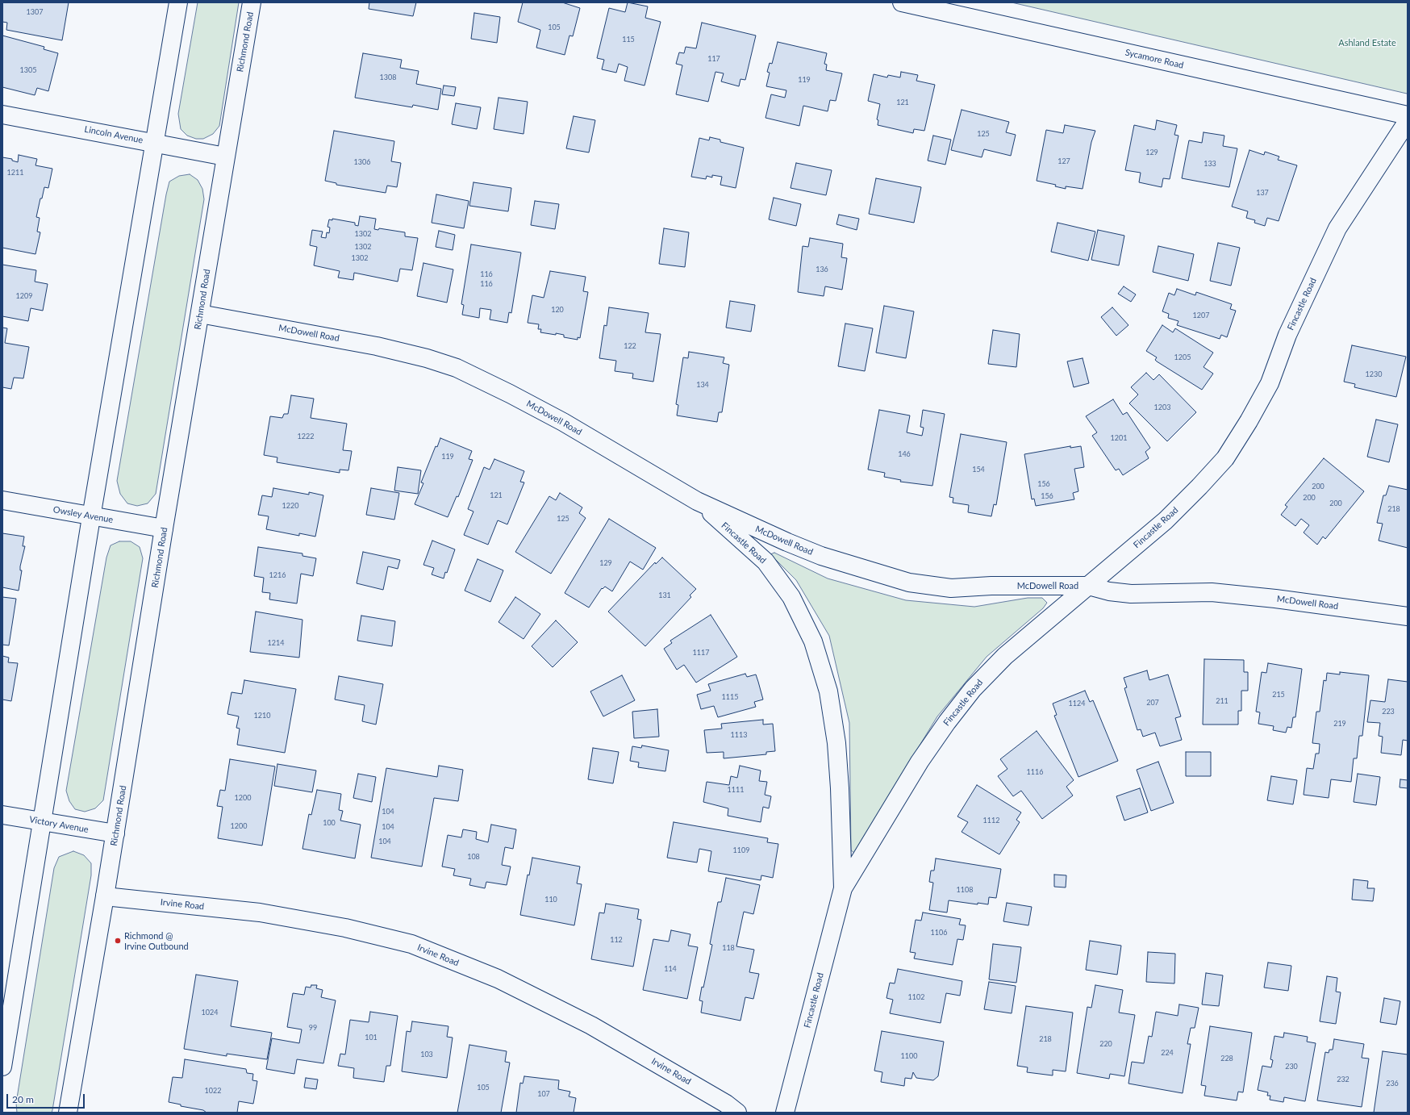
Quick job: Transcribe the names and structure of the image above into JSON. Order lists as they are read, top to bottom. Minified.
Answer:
{"streets":{"street":["Richmond Road","Sycamore Road","Lincoln Avenue","Fincastle Road","McDowell Road","Owsley Avenue","Victory Avenue","Irvine Road"]},"crossings":[["Richmond Road","Lincoln Avenue"],["Richmond Road","McDowell Road"],["Richmond Road","Owsley Avenue"],["Richmond Road","Victory Avenue"],["Richmond Road","Irvine Road"],["Fincastle Road","McDowell Road"]],"parks":["Ashland Estate"],"places":["Richmond @ Irvine Outbound"],"house_numbers":["1307","105","115","117","1305","1308","119","121","125","129","127","1306","133","1211","137","1302","1302","1302","136","116","116","1209","120","1207","122","1205","1230","134","1203","1222","1201","146","119","154","156","200","121","156","200","200","1220","218","125","129","1216","131","1214","1117","215","1115","211","207","1124","223","1210","219","1113","1116","1111","1200","104","1112","100","1200","104","104","1109","108","1108","110","1106","112","118","114","1102","1024","99","101","218","220","224","103","1100","228","230","232","236","105","1022","107"],"scale_bar":"20 m"}
